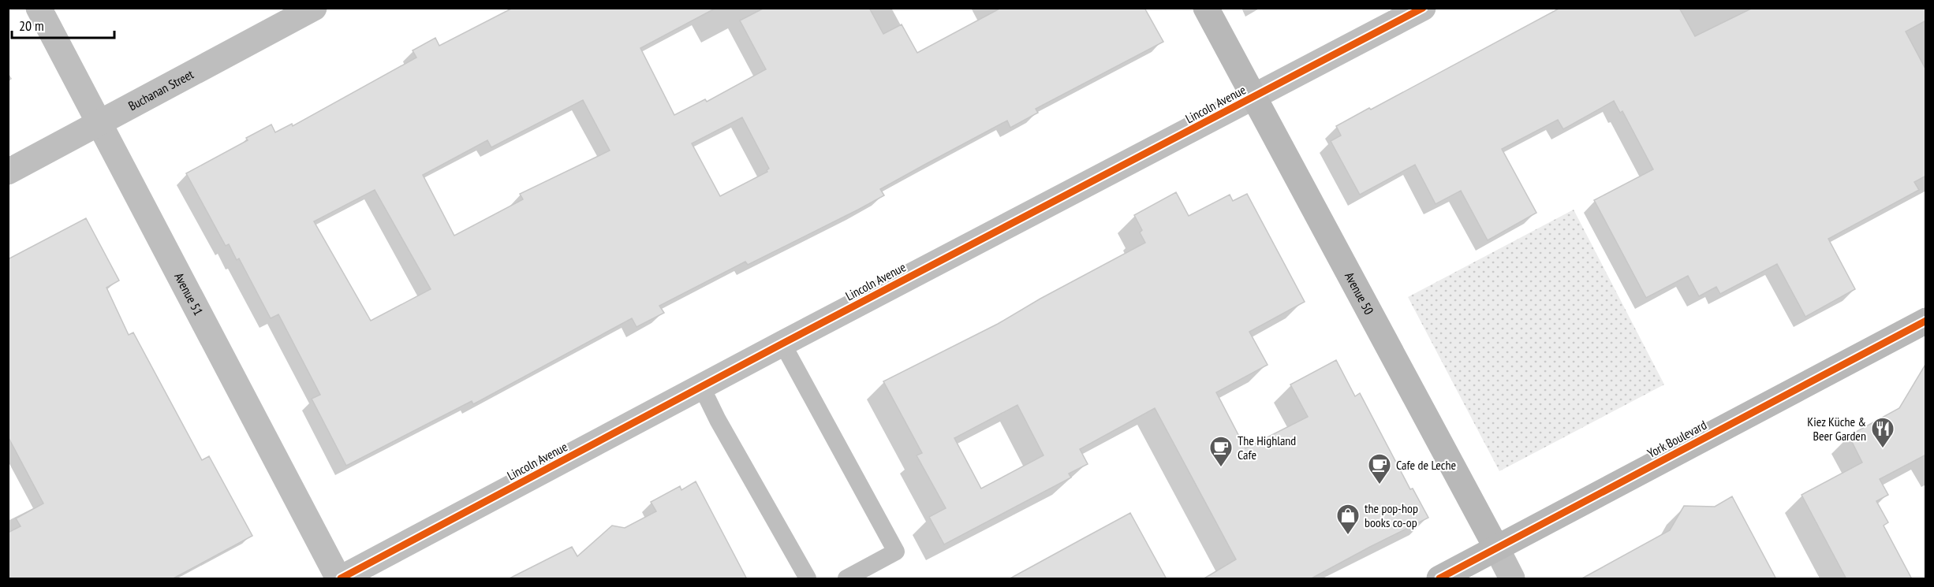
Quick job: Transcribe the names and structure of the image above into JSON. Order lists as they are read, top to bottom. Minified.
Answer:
{"streets":{"street":["Buchanan Street","Lincoln Avenue","Avenue 51","Avenue 50","York Boulevard"]},"crossings":[["Buchanan Street","Avenue 51"],["Lincoln Avenue","Avenue 51"],["Lincoln Avenue","Avenue 50"],["Avenue 50","York Boulevard"]],"places":{"restaurant":["Kiez Küche & Beer Garden"],"cafe":["The Highland Cafe","Cafe de Leche"],"shop":["the pop-hop books co-op"]},"scale_bar":"20 m"}
